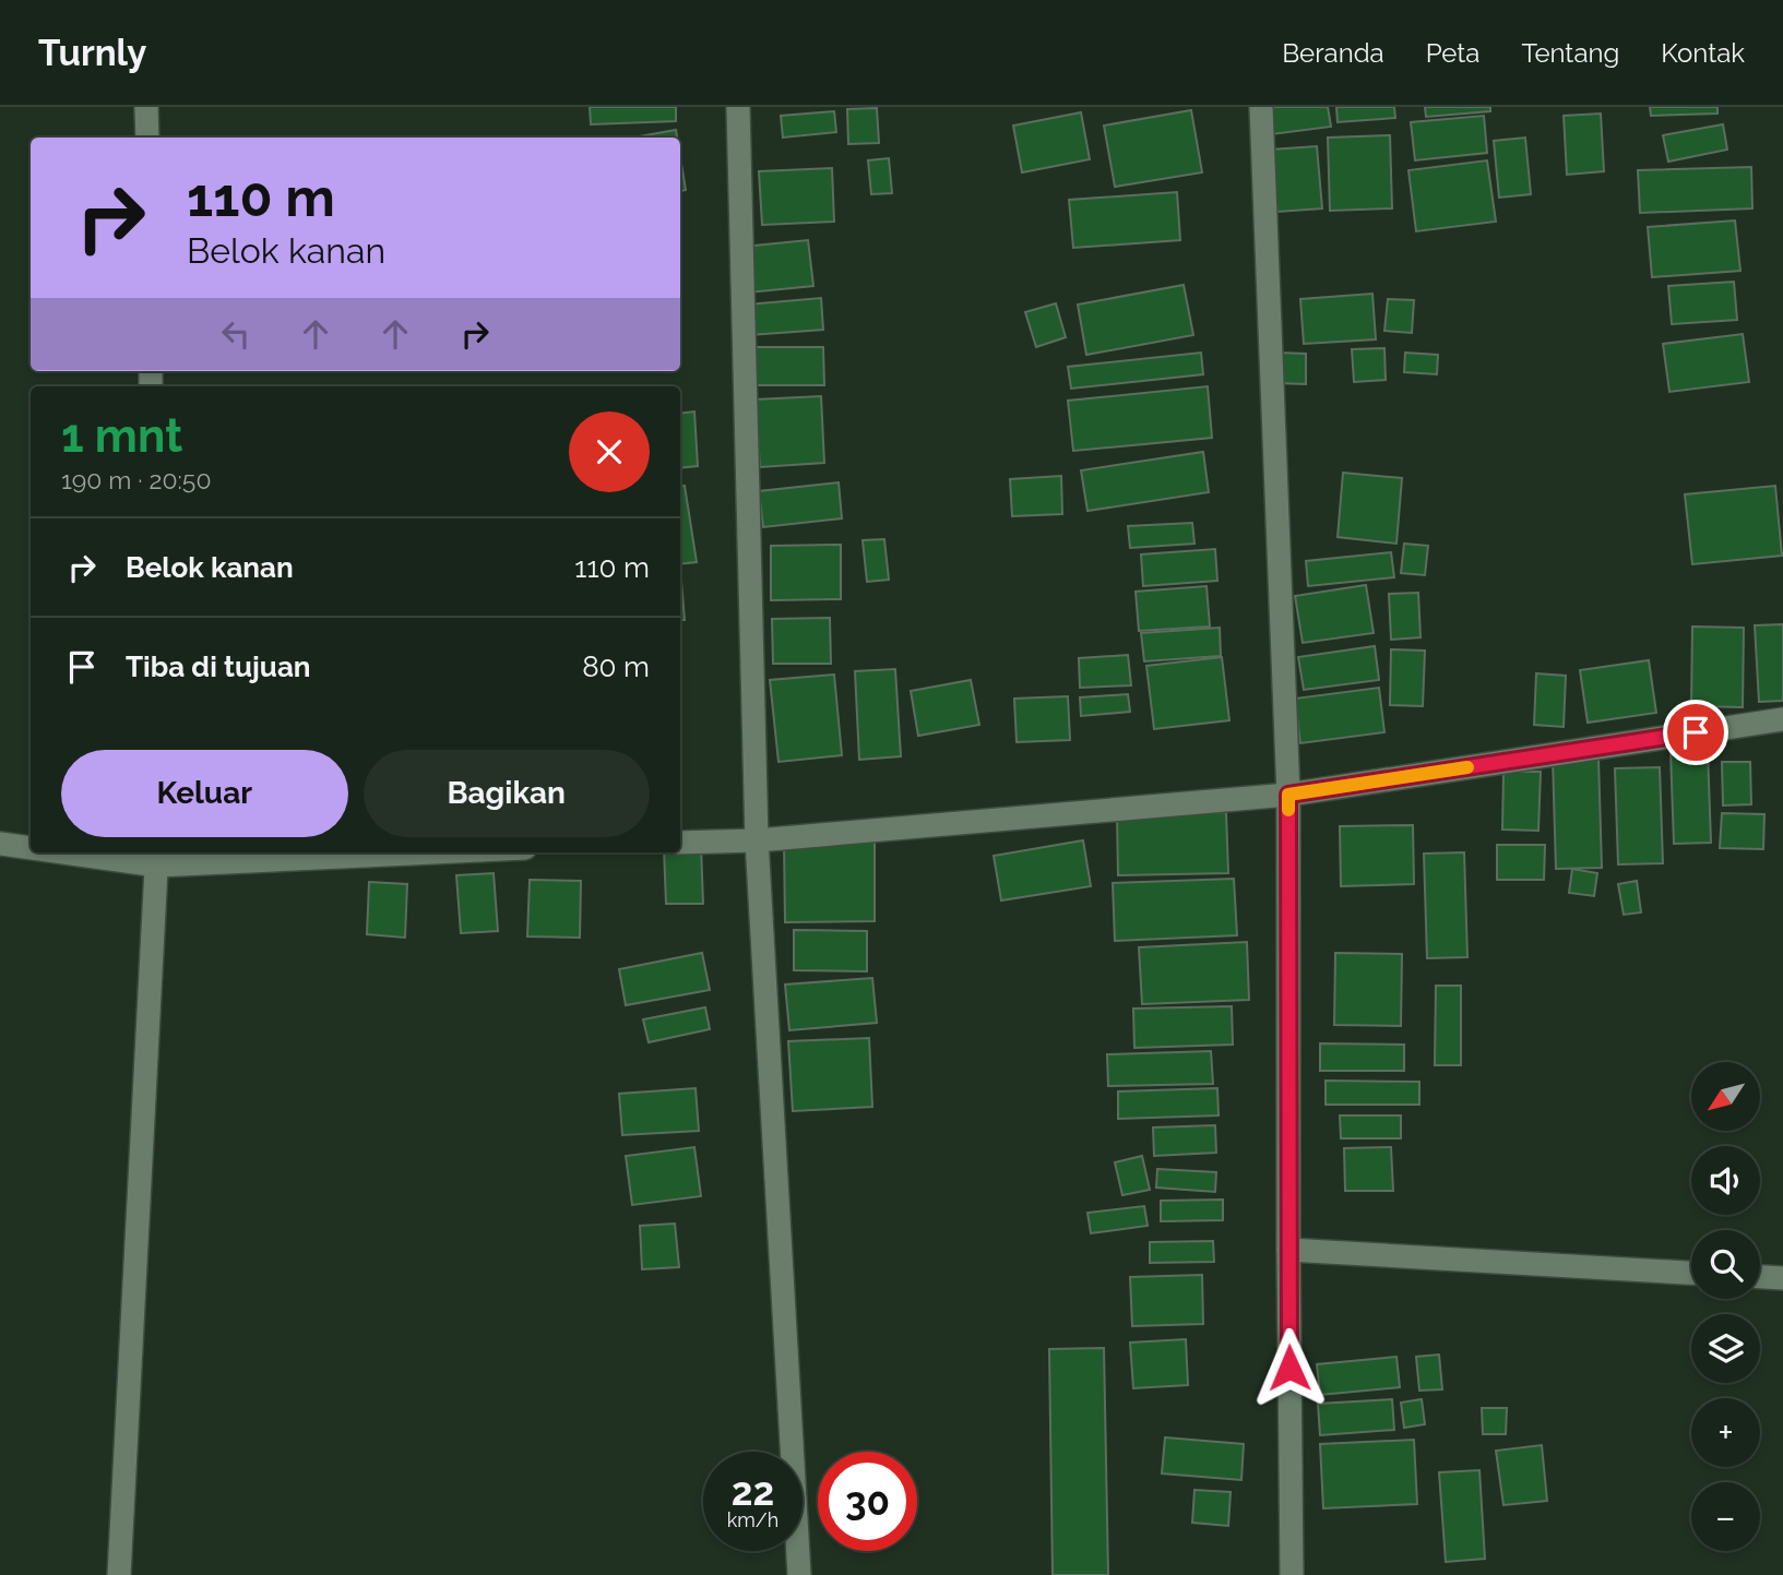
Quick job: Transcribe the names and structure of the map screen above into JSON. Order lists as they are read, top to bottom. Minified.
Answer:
{"north":"bottom left","page":{"header":"Turnly","nav":["Beranda","Peta","Tentang","Kontak"],"turn":["110 m","Belok kanan"],"heading":["1 mnt","190 m · 20:50"],"list":[{"name":"Belok kanan","value":"110 m"},{"name":"Tiba di tujuan","value":"80 m"}],"buttons":["Keluar","Bagikan"],"map_buttons":["+","−"],"speed":"22 km/h","limit":"30"}}
